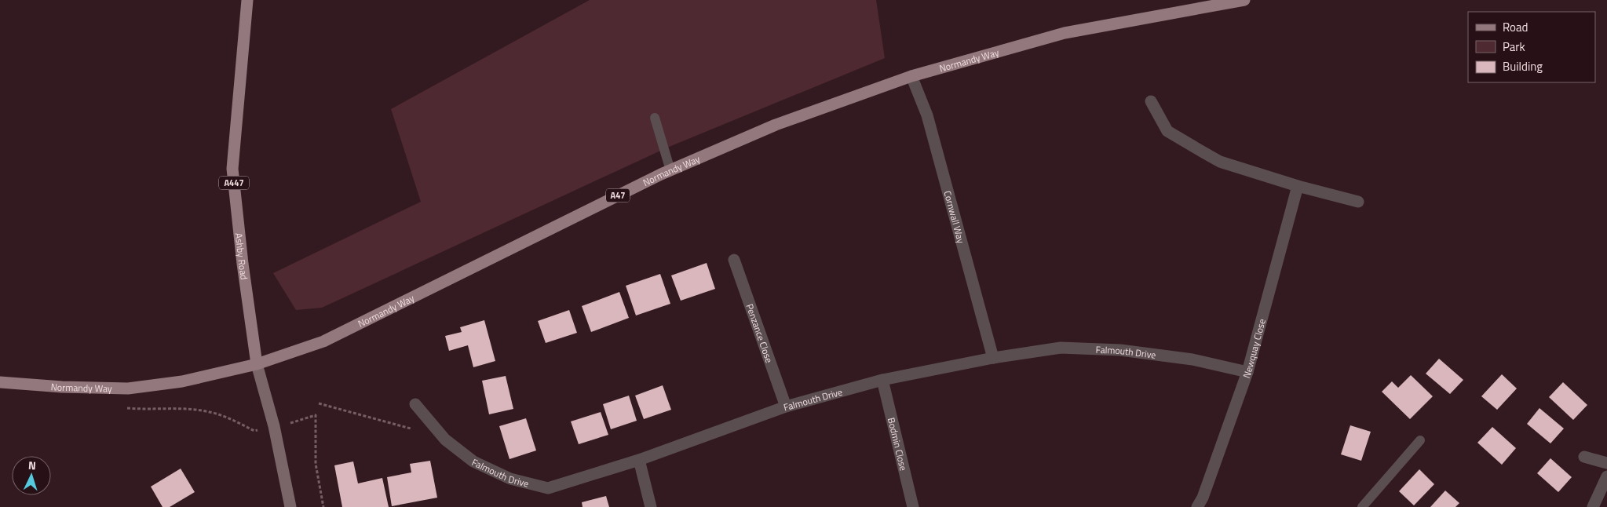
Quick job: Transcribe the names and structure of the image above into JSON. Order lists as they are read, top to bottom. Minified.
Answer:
{"streets":{"main road":["Normandy Way","A447","A47","Ashby Road"],"street":["Cornwall Way","Penzance Close","Newquay Close","Falmouth Drive","Bodmin Close"]},"crossings":[["Normandy Way","Cornwall Way"],["Normandy Way","Ashby Road"],["Cornwall Way","Falmouth Drive"],["Penzance Close","Falmouth Drive"],["Newquay Close","Falmouth Drive"],["Falmouth Drive","Bodmin Close"]],"legend":["Road","Park","Building"],"north":"top"}
